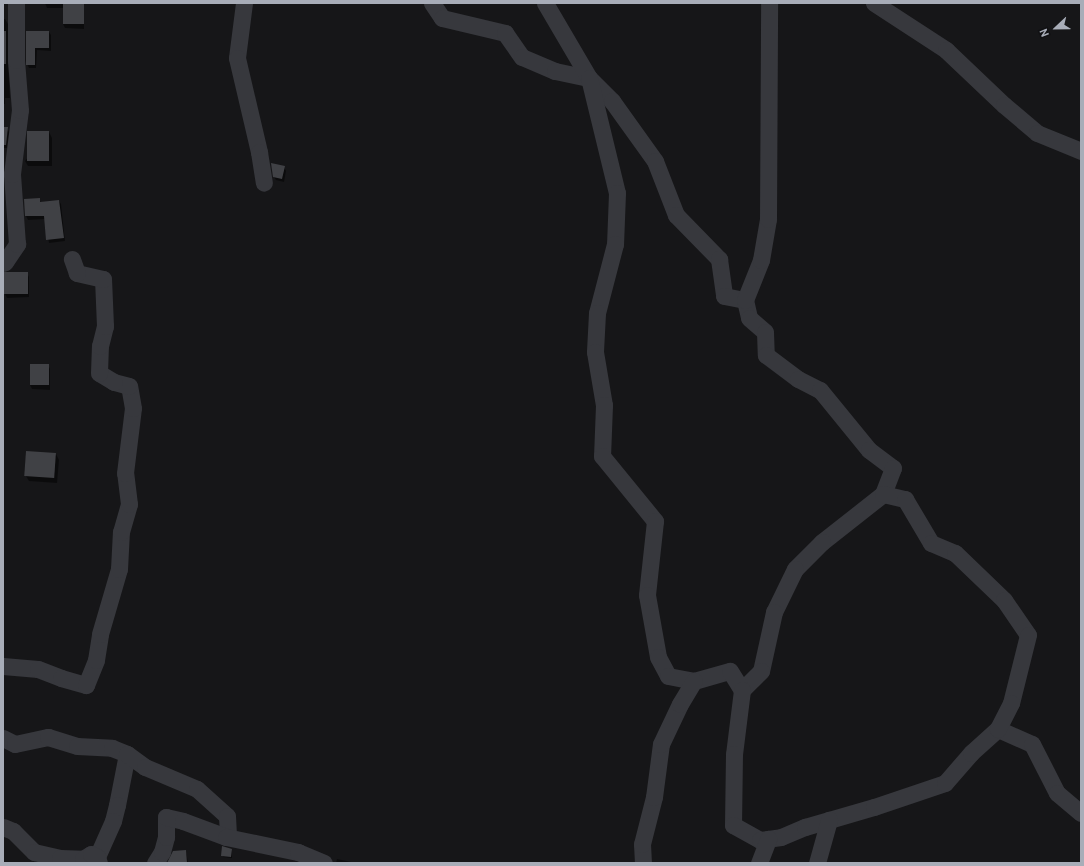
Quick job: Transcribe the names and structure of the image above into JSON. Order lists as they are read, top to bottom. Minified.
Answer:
{"north":"left"}
